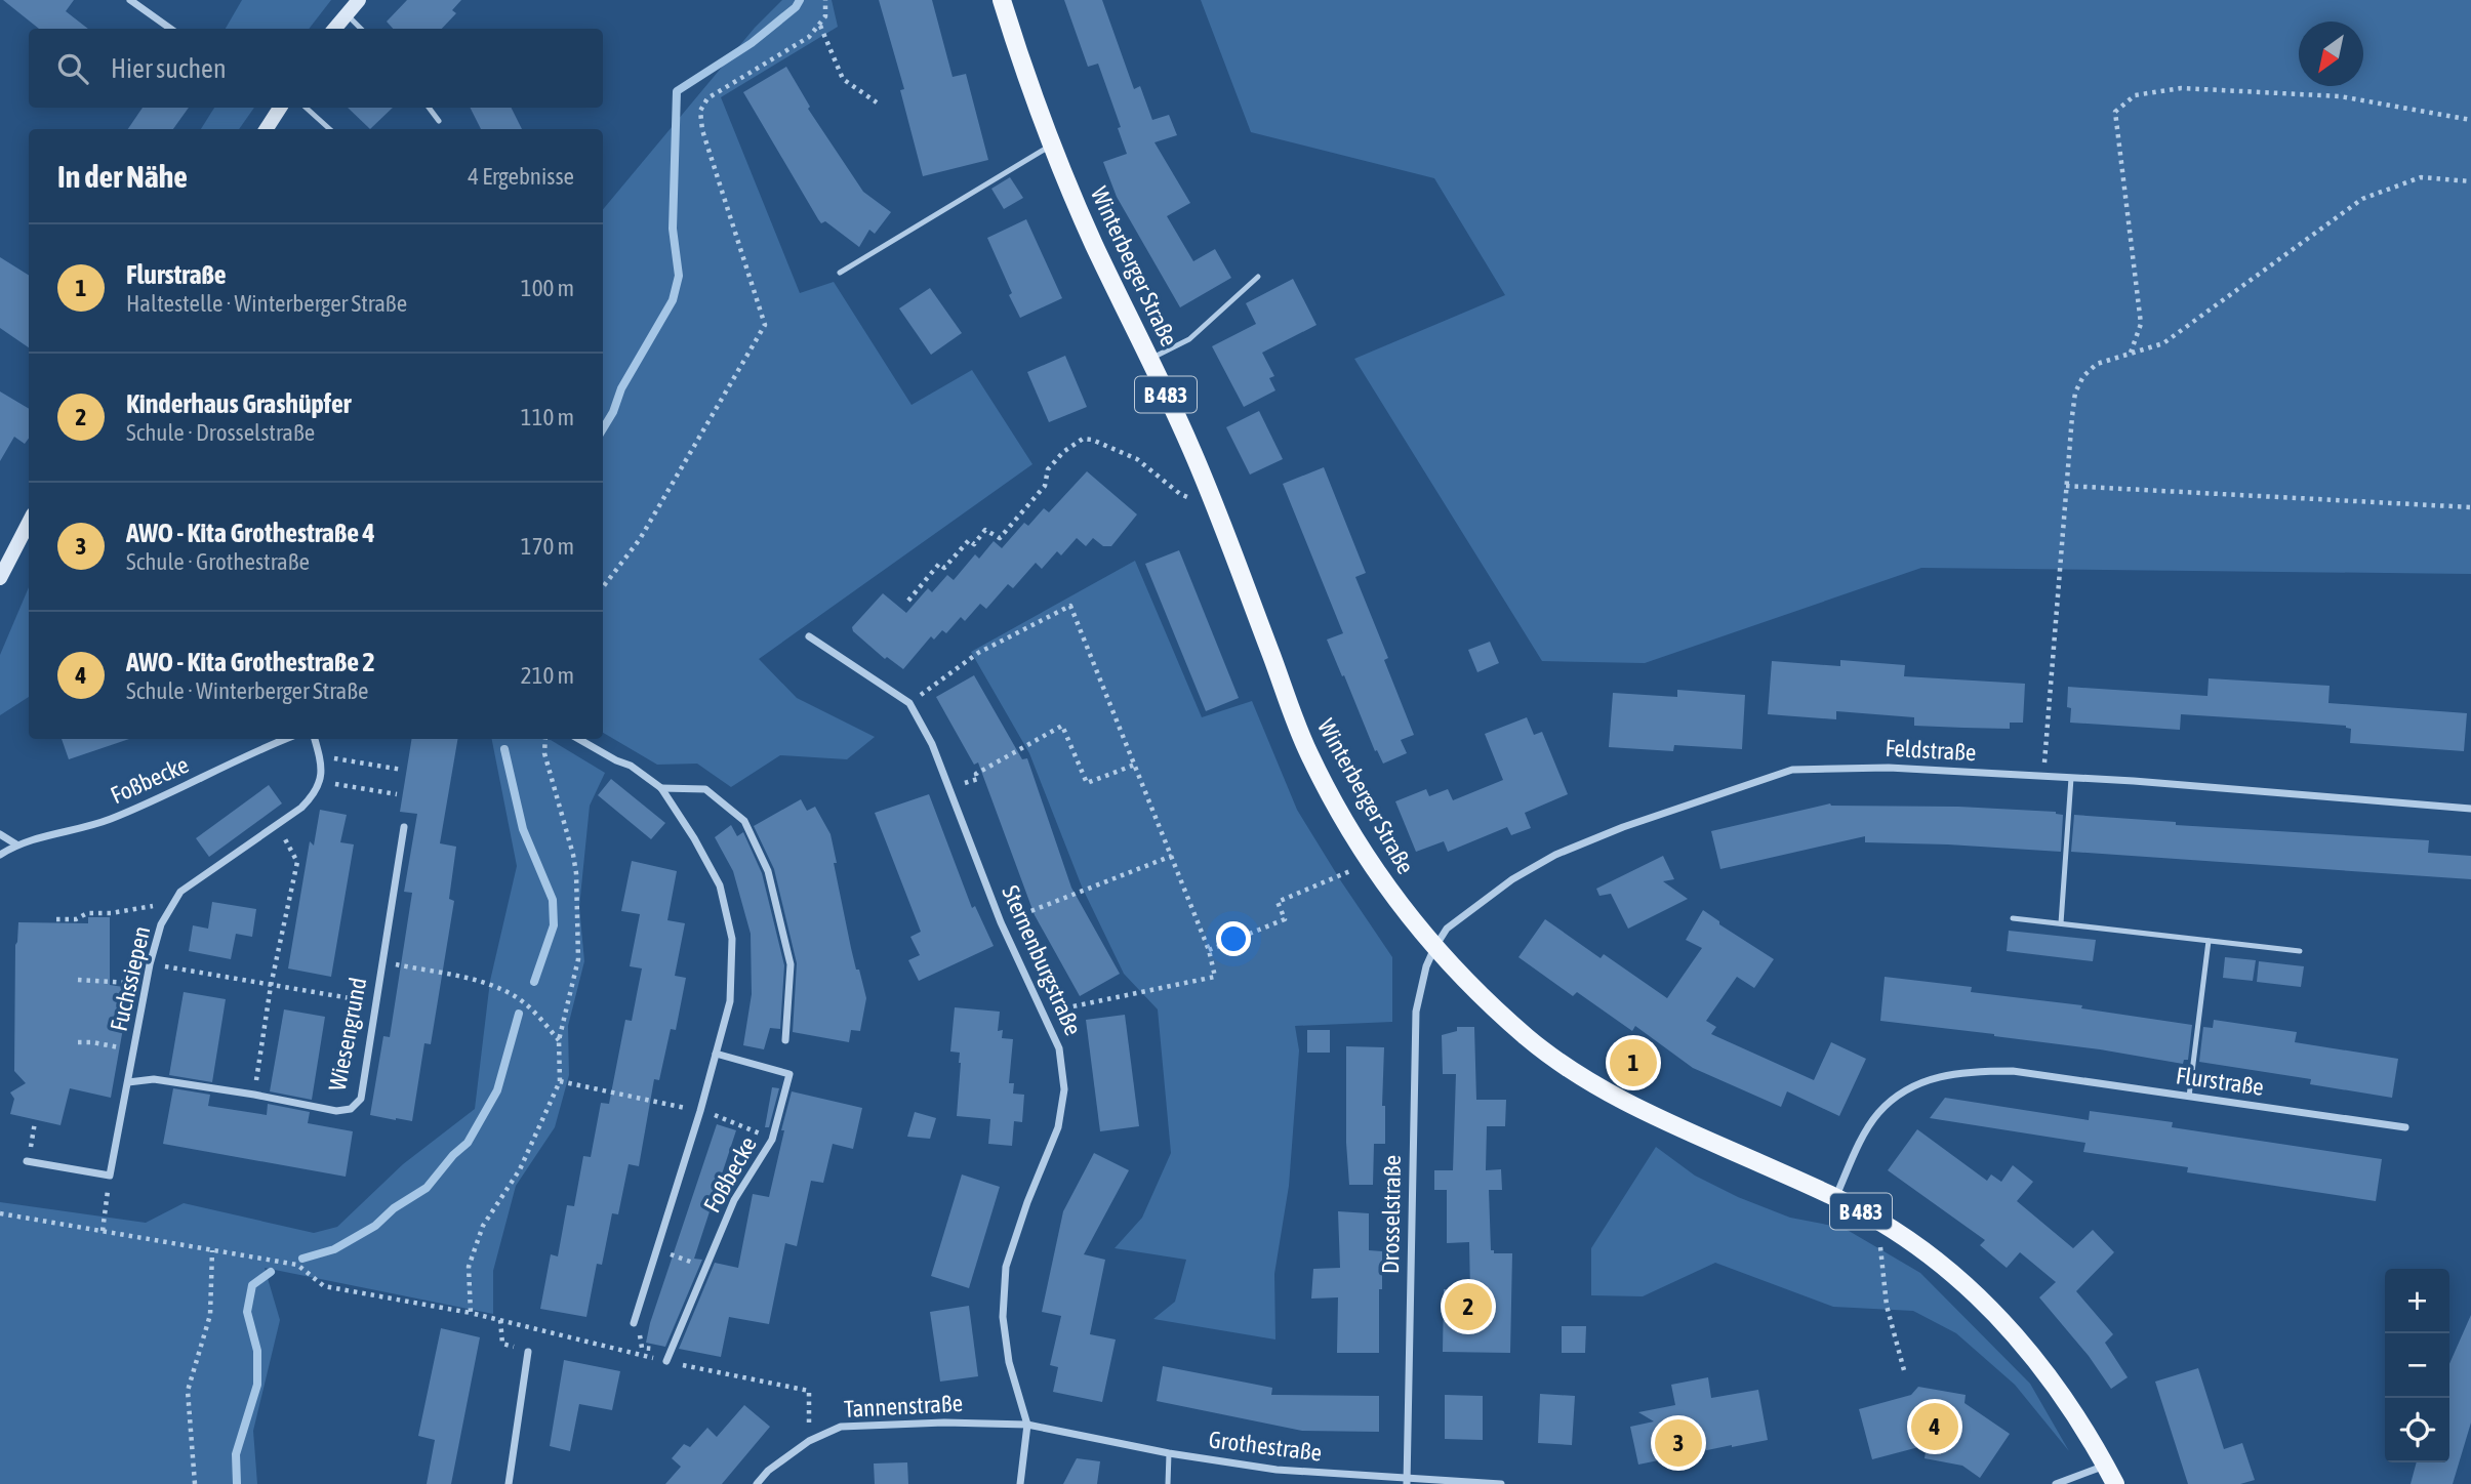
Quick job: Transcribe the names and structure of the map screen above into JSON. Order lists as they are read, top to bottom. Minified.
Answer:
{"streets":{"main road":["Winterberger Straße","B 483"],"street":["Feldstraße","Foßbecke","Sternenburgstraße","Fuchssiepen","Wiesengrund","Flurstraße","Drosselstraße","Tannenstraße","Grothestraße"]},"crossings":[["Winterberger Straße","Feldstraße"],["Winterberger Straße","Flurstraße"],["Winterberger Straße","Drosselstraße"],["Feldstraße","Drosselstraße"],["Sternenburgstraße","Tannenstraße"],["Sternenburgstraße","Grothestraße"],["Fuchssiepen","Wiesengrund"],["Drosselstraße","Grothestraße"],["Tannenstraße","Grothestraße"]],"north":"bottom left","page":{"search":"Hier suchen","heading":["In der Nähe","4 Ergebnisse"],"list":[{"mark":"1","name":"Flurstraße","note":"Haltestelle · Winterberger Straße","value":"100 m"},{"mark":"2","name":"Kinderhaus Grashüpfer","note":"Schule · Drosselstraße","value":"110 m"},{"mark":"3","name":"AWO - Kita Grothestraße 4","note":"Schule · Grothestraße","value":"170 m"},{"mark":"4","name":"AWO - Kita Grothestraße 2","note":"Schule · Winterberger Straße","value":"210 m"}],"pins":["1","2","4","3"],"map_buttons":["+","−"]}}
